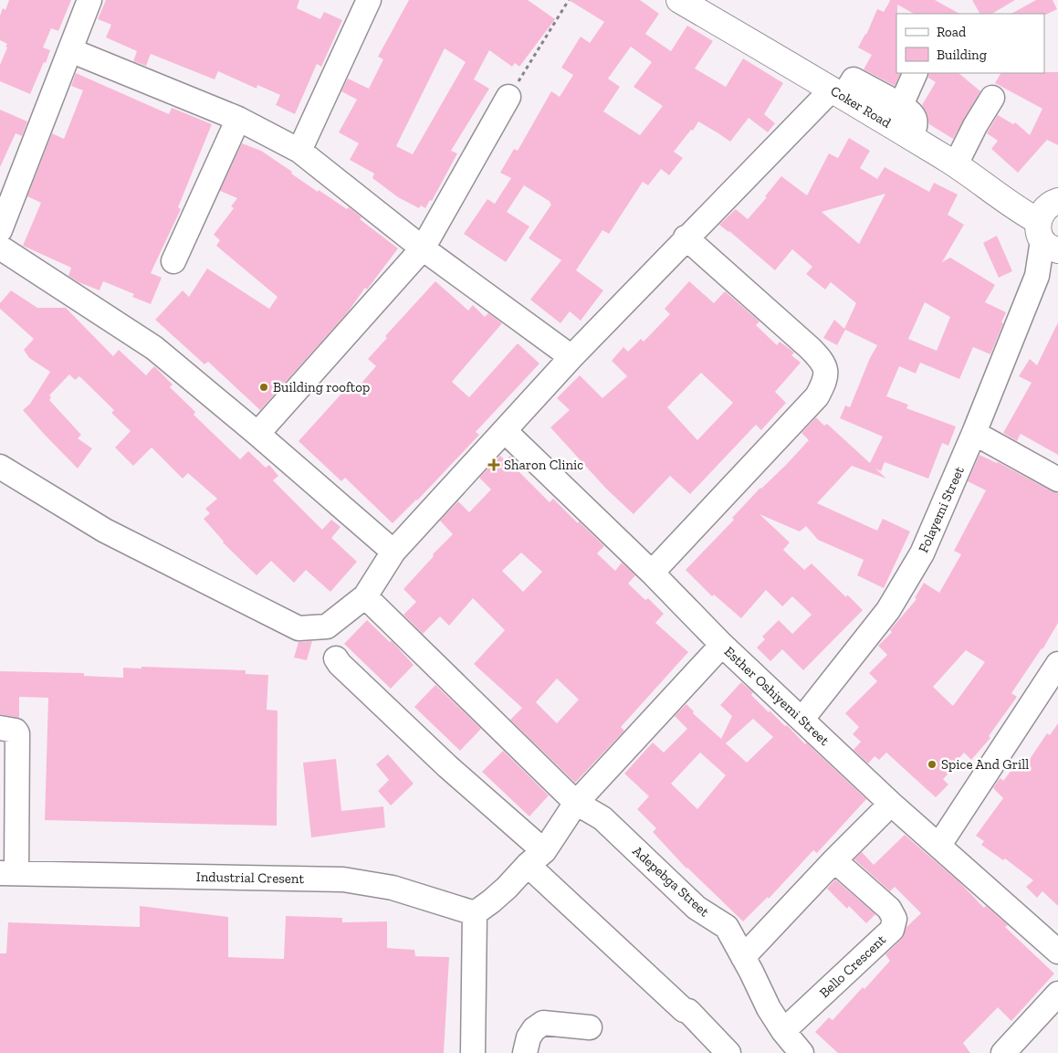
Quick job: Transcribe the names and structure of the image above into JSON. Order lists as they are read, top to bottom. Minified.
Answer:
{"streets":{"main road":["Coker Road"],"street":["Folayemi Street","Esther Oshiyemi Street","Industrial Cresent","Adepebga Street","Bello Crescent"]},"crossings":[["Coker Road","Folayemi Street"],["Folayemi Street","Esther Oshiyemi Street"],["Adepebga Street","Bello Crescent"]],"places":{"other":["Building rooftop","Spice And Grill"],"health":["Sharon Clinic"]},"legend":["Road","Building"]}
